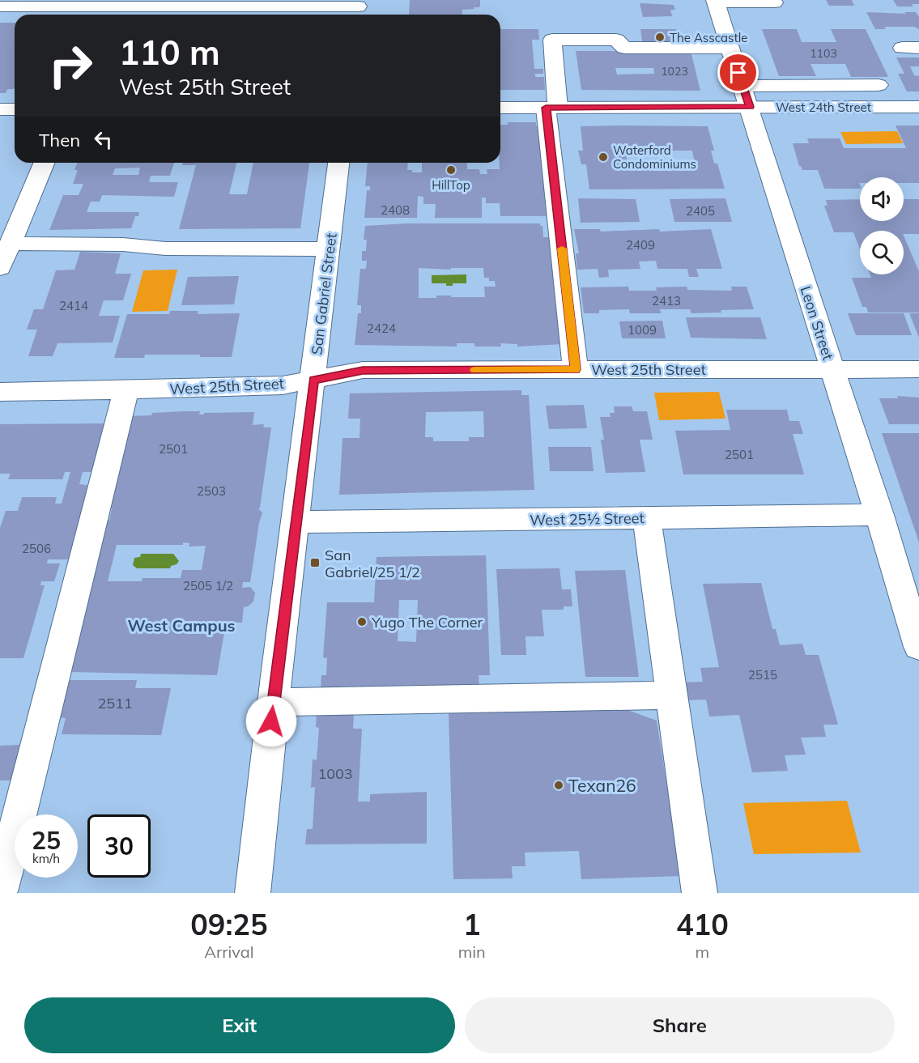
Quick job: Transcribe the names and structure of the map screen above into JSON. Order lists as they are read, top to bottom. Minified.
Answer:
{"streets":{"street":["West 24th Street","San Gabriel Street","Leon Street","West 25th Street","West 25½ Street"]},"crossings":[["West 24th Street","Leon Street"],["San Gabriel Street","West 25th Street"],["San Gabriel Street","West 25½ Street"],["Leon Street","West 25th Street"],["Leon Street","West 25½ Street"]],"districts":["West Campus"],"places":{"other":["The Asscastle","Waterford Condominiums","HillTop","Yugo The Corner","Texan26"],"transit":["San Gabriel/25 1/2"]},"house_numbers":["1103","1023","2408","2405","2409","2413","2414","2424","1009","2501","2501","2503","2506","2505 1/2","2515","2511","1003"],"page":{"turn":["110 m","West 25th Street"],"then":"Then","speed":"25 km/h","limit":"30","eta":["09:25","Arrival","1","min","410","m"],"buttons":["Exit","Share"]}}
